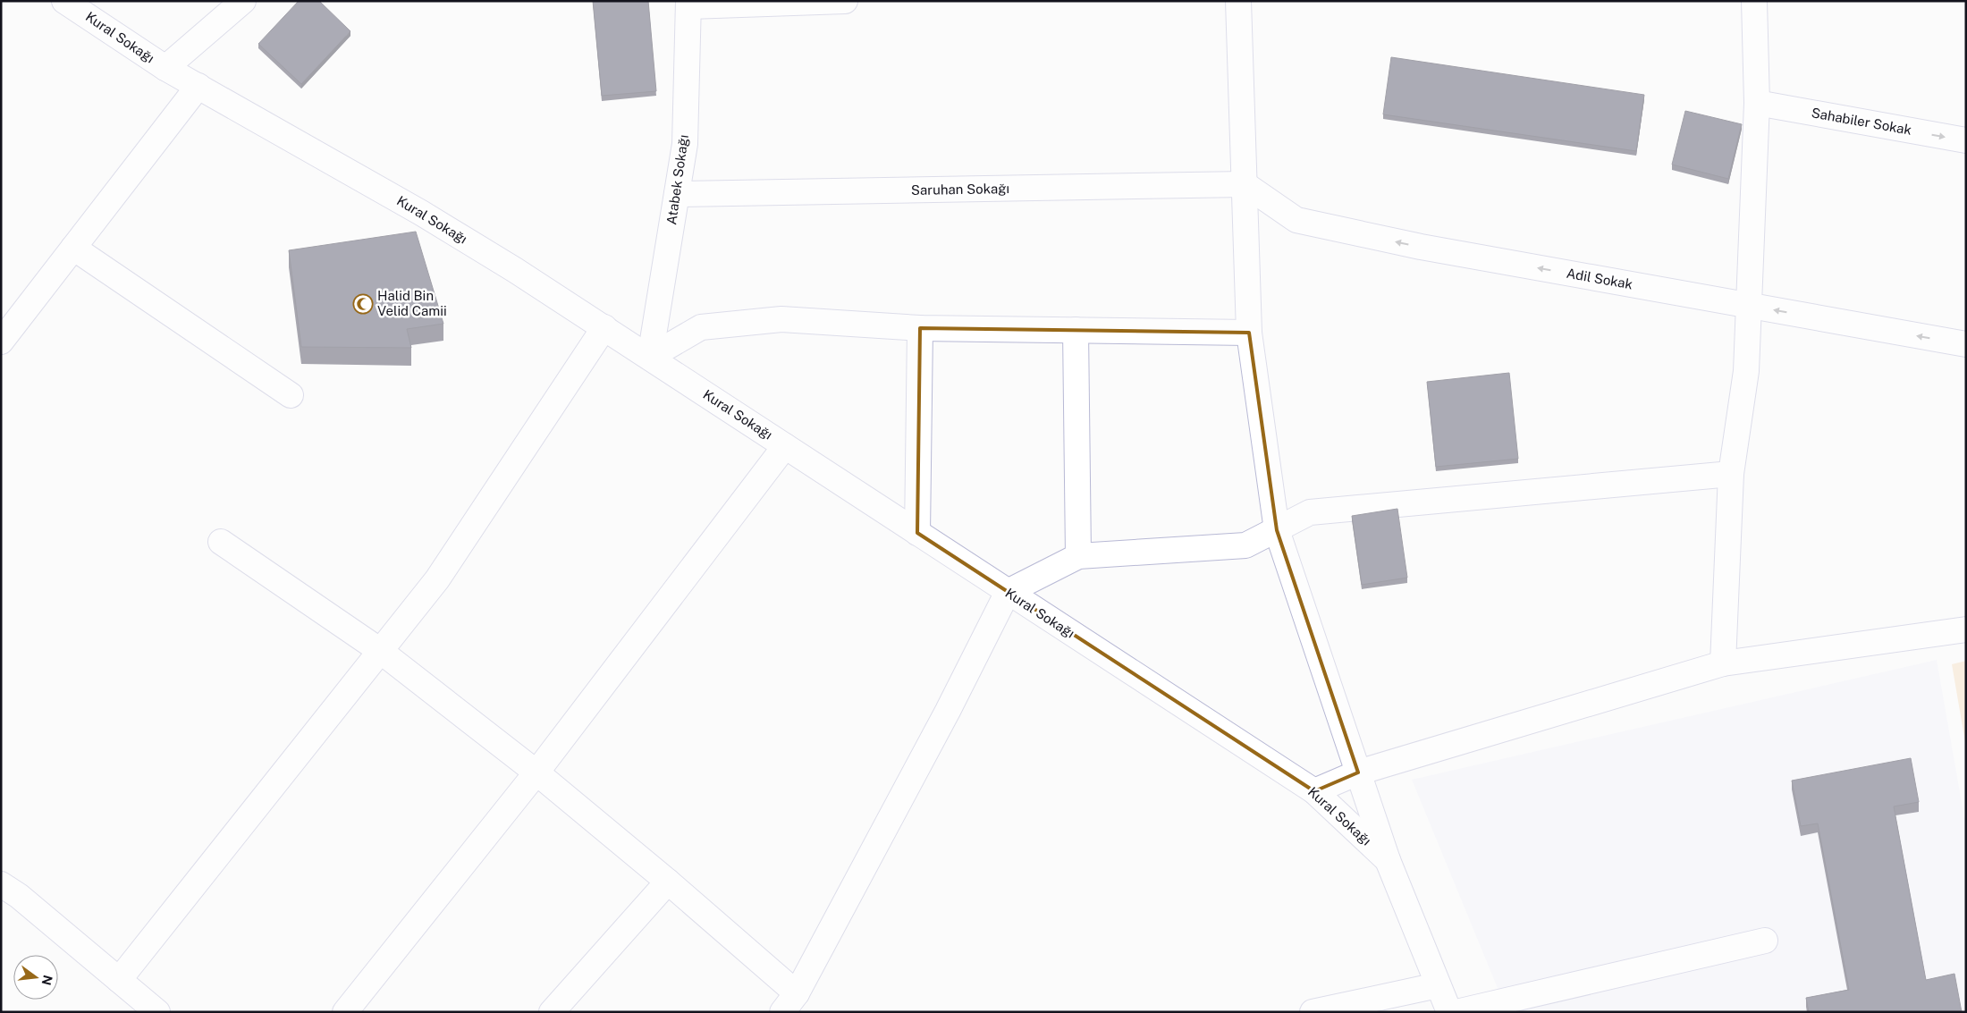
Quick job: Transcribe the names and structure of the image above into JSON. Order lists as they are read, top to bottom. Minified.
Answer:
{"streets":{"street":["Kural Sokağı","Sahabiler Sokak","Atabek Sokağı","Saruhan Sokağı","Adil Sokak"]},"crossings":[["Kural Sokağı","Atabek Sokağı"],["Atabek Sokağı","Saruhan Sokağı"],["Saruhan Sokağı","Adil Sokak"]],"one_way":["Sahabiler Sokak"],"places":{"mosque":["Halid Bin Velid Camii"]},"north":"right"}
